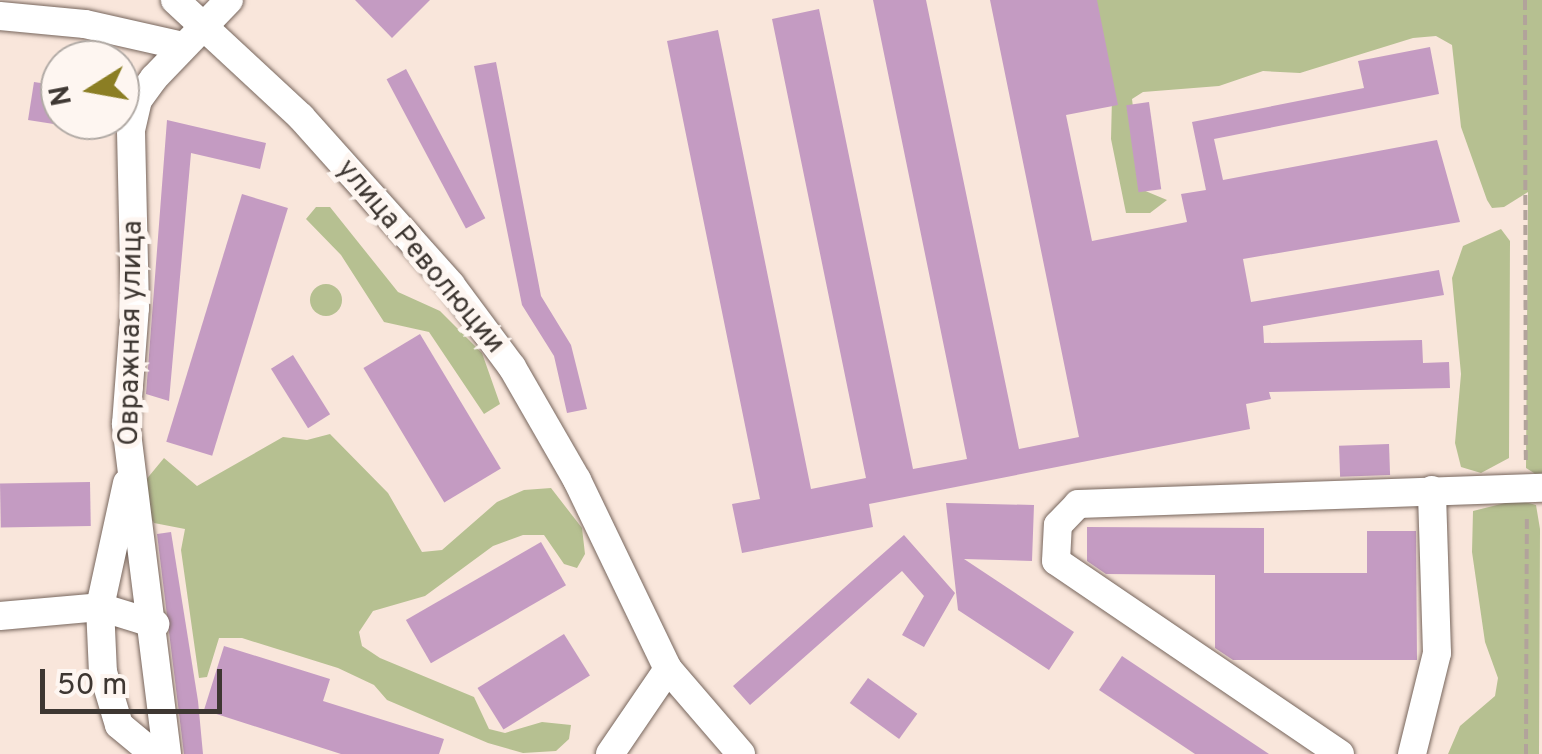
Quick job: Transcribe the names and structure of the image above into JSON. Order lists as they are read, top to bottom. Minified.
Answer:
{"streets":{"street":["улица Революции","Овражная улица"]},"crossings":[["улица Революции","Овражная улица"]],"scale_bar":"50 m","north":"left"}
